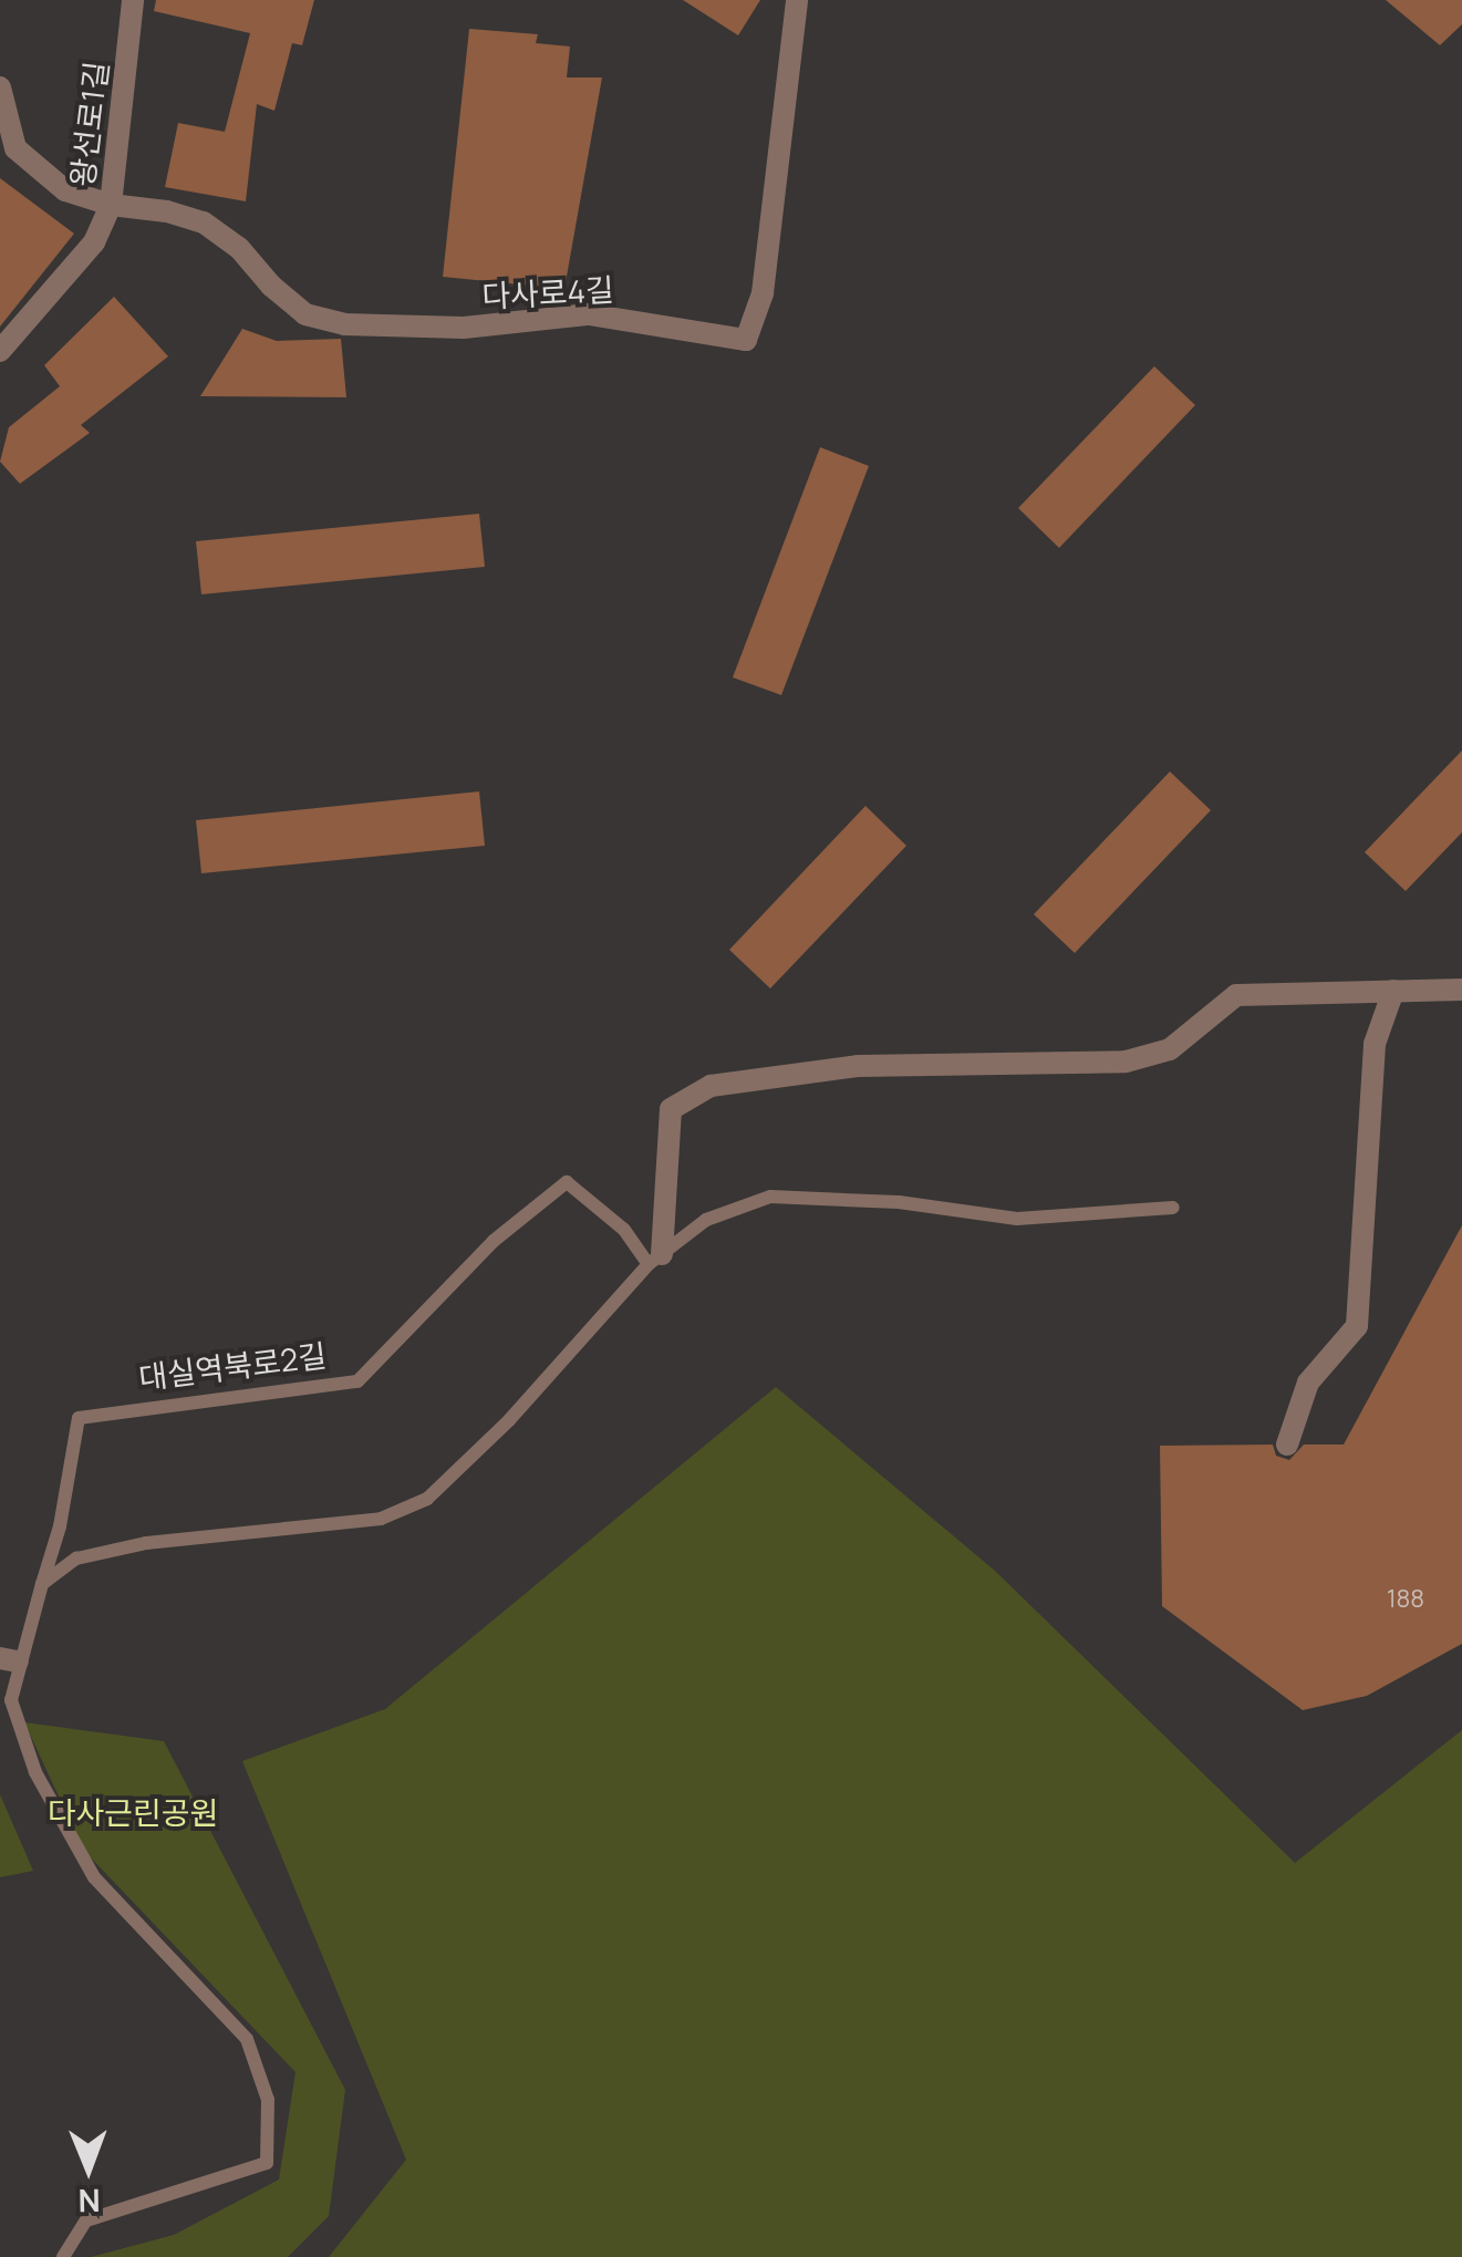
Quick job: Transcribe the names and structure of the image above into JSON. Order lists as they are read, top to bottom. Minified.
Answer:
{"streets":{"street":["왕선로1길","다사로4길"],"lane":["대실역북로2길"]},"crossings":[["왕선로1길","다사로4길"]],"parks":["다사근린공원"],"house_numbers":["188"],"north":"bottom"}
